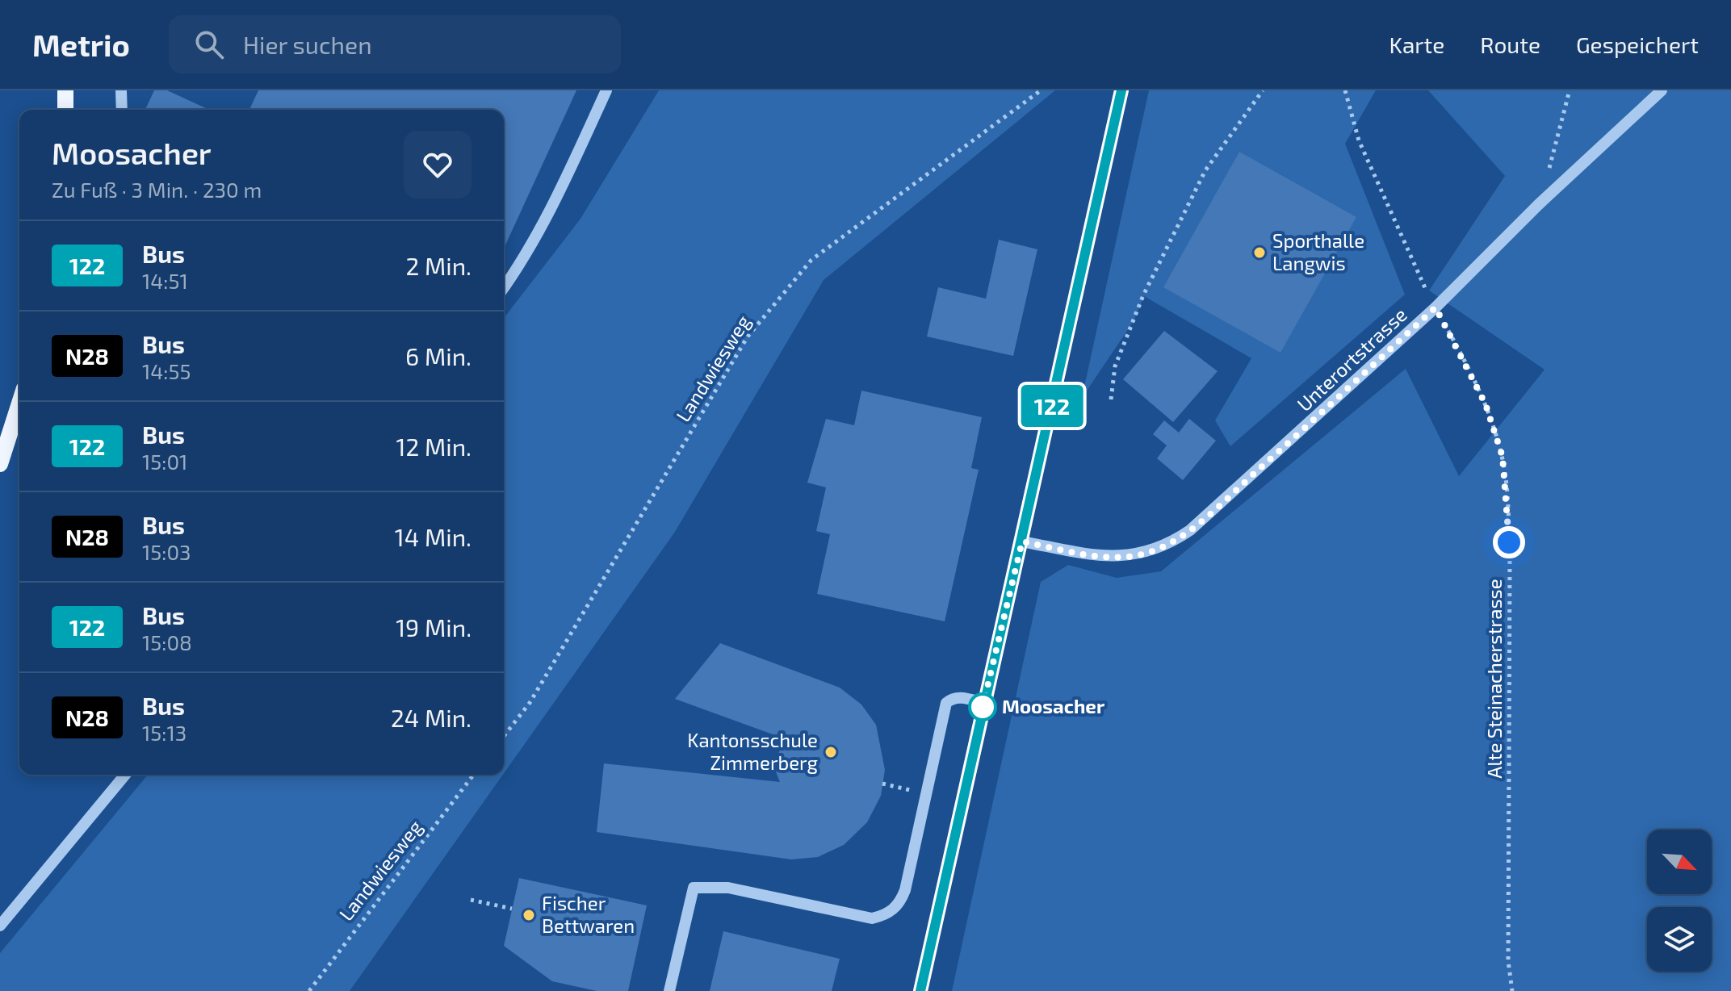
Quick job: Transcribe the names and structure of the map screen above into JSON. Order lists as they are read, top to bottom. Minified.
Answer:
{"streets":{"street":["Unterortstrasse"],"path":["Landwiesweg","Alte Steinacherstrasse"]},"crossings":[["Unterortstrasse","Alte Steinacherstrasse"]],"places":["Sporthalle Langwis","Moosacher","Kantonsschule Zimmerberg","Fischer Bettwaren"],"lines":["bus line 122"],"north":"bottom right","page":{"header":"Metrio","search":"Hier suchen","nav":["Karte","Route","Gespeichert"],"on_map":"122","heading":["Moosacher","Zu Fuß · 3 Min. · 230 m"],"list":[{"mark":"122","name":"Bus","note":"14:51","value":"2 Min."},{"mark":"N28","name":"Bus","note":"14:55","value":"6 Min."},{"mark":"122","name":"Bus","note":"15:01","value":"12 Min."},{"mark":"N28","name":"Bus","note":"15:03","value":"14 Min."},{"mark":"122","name":"Bus","note":"15:08","value":"19 Min."},{"mark":"N28","name":"Bus","note":"15:13","value":"24 Min."}]}}
